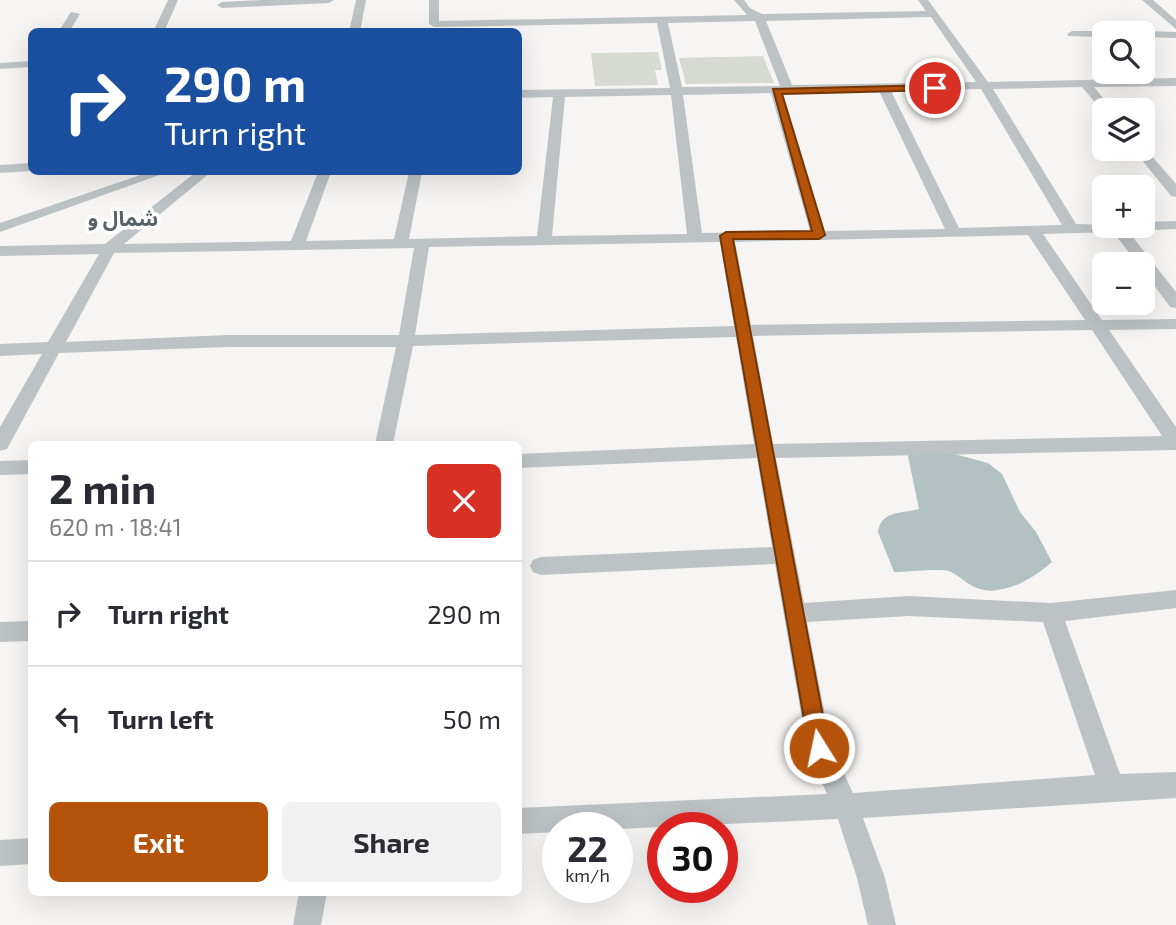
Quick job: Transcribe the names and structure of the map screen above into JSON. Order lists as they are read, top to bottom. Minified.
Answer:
{"districts":["شمال و"],"page":{"map_buttons":["+","−"],"turn":["290 m","Turn right"],"heading":["2 min","620 m · 18:41"],"list":[{"name":"Turn right","value":"290 m"},{"name":"Turn left","value":"50 m"}],"buttons":["Exit","Share"],"speed":"22 km/h","limit":"30"}}
